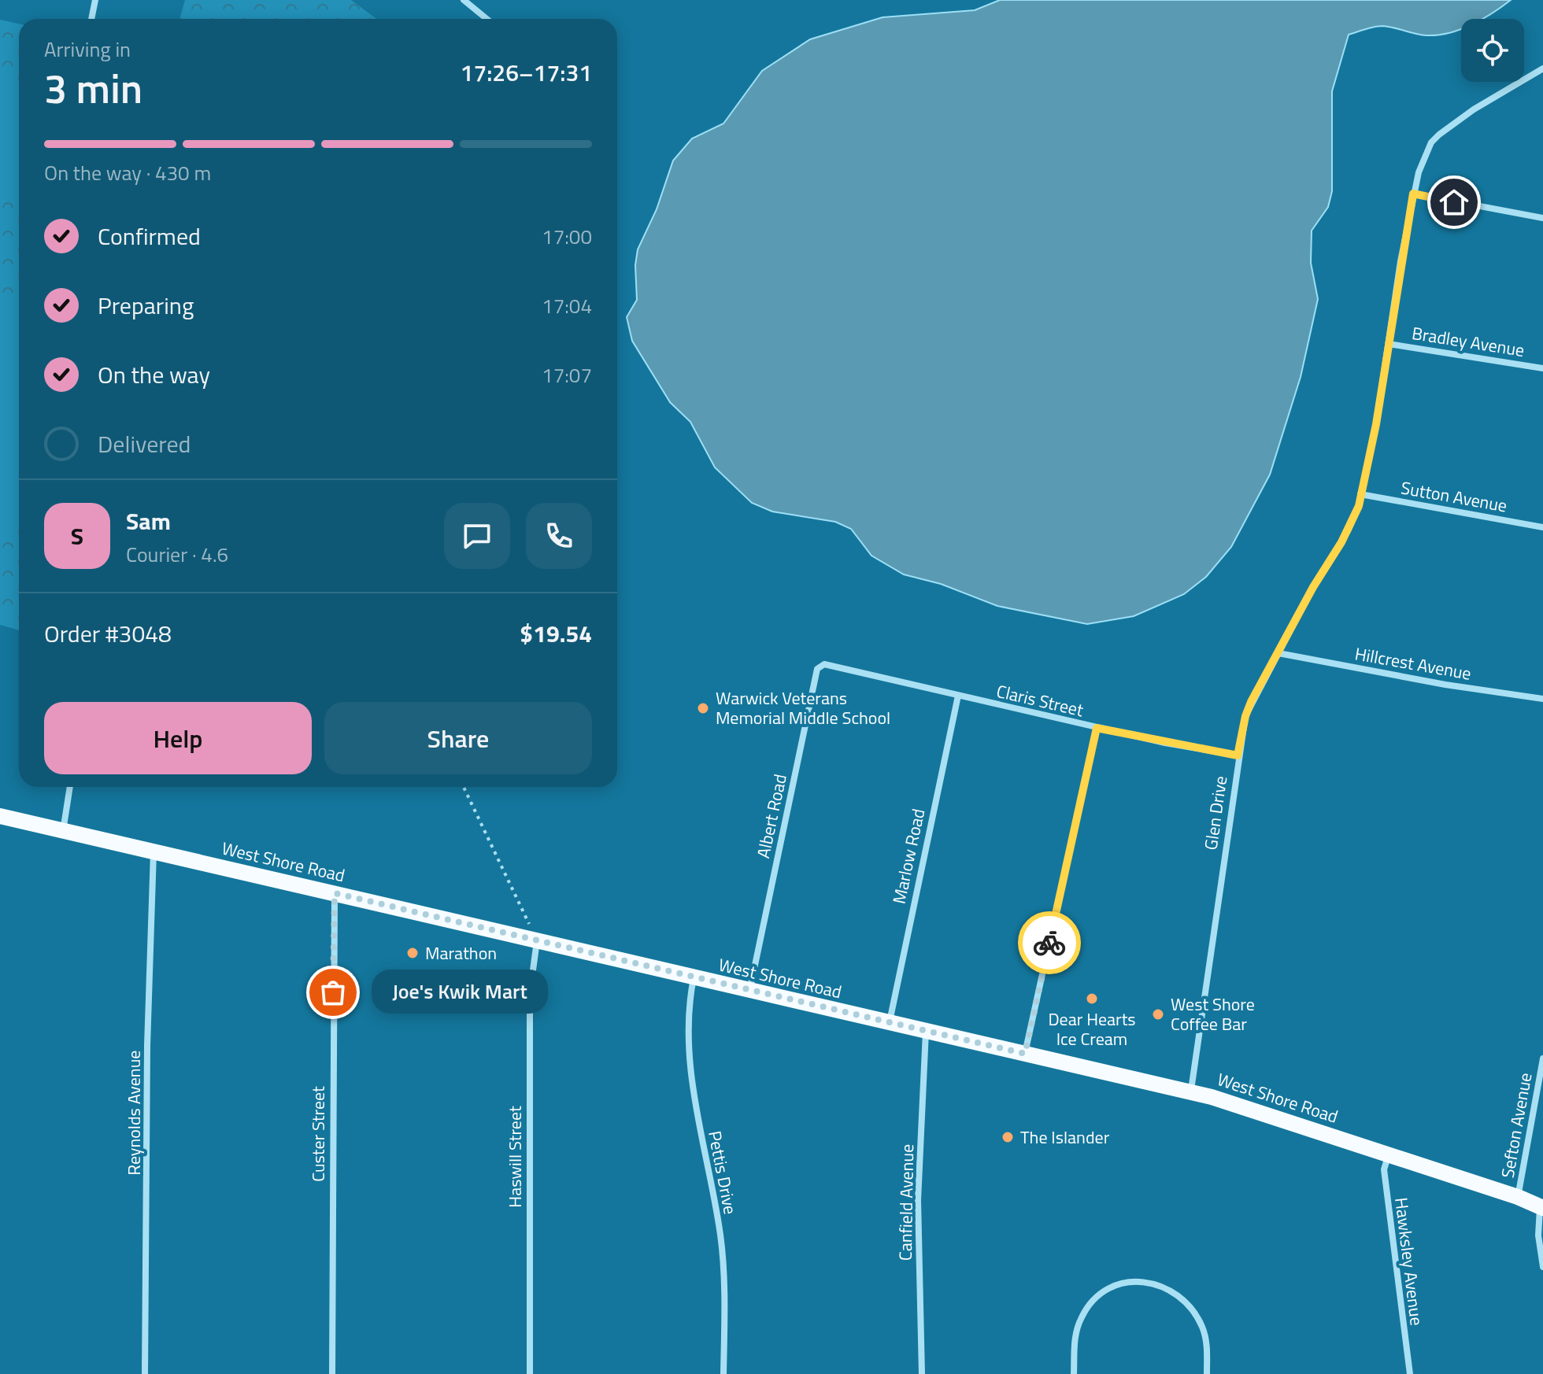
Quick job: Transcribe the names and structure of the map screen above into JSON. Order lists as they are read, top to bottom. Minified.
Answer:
{"streets":{"main road":["West Shore Road"],"street":["Bradley Avenue","Sutton Avenue","Hillcrest Avenue","Claris Street","Glen Drive","Albert Road","Marlow Road","Reynolds Avenue","Sefton Avenue","Custer Street","Haswill Street","Pettis Drive","Canfield Avenue","Hawksley Avenue"]},"crossings":[["Bradley Avenue","Glen Drive"],["Sutton Avenue","Glen Drive"],["Hillcrest Avenue","Glen Drive"],["Claris Street","Glen Drive"],["Claris Street","Albert Road"],["Claris Street","Marlow Road"],["Glen Drive","West Shore Road"],["Albert Road","West Shore Road"],["Marlow Road","West Shore Road"],["West Shore Road","Reynolds Avenue"],["West Shore Road","Sefton Avenue"],["West Shore Road","Custer Street"],["West Shore Road","Haswill Street"],["West Shore Road","Pettis Drive"],["West Shore Road","Canfield Avenue"],["West Shore Road","Hawksley Avenue"]],"places":["Warwick Veterans Memorial Middle School","Marathon","Joe's Kwik Mart","Dear Hearts Ice Cream","West Shore Coffee Bar","The Islander"],"page":{"heading":["3 min","Arriving in","17:26–17:31"],"panel":["Sam","Courier · 4.6","Order #3048","$19.54"],"bar":"On the way · 430 m","list":[["Confirmed","17:00"],["Preparing","17:04"],["On the way","17:07"],"Delivered"],"round":"S","buttons":["Help","Share"],"bubble":"Joe's Kwik Mart"}}
